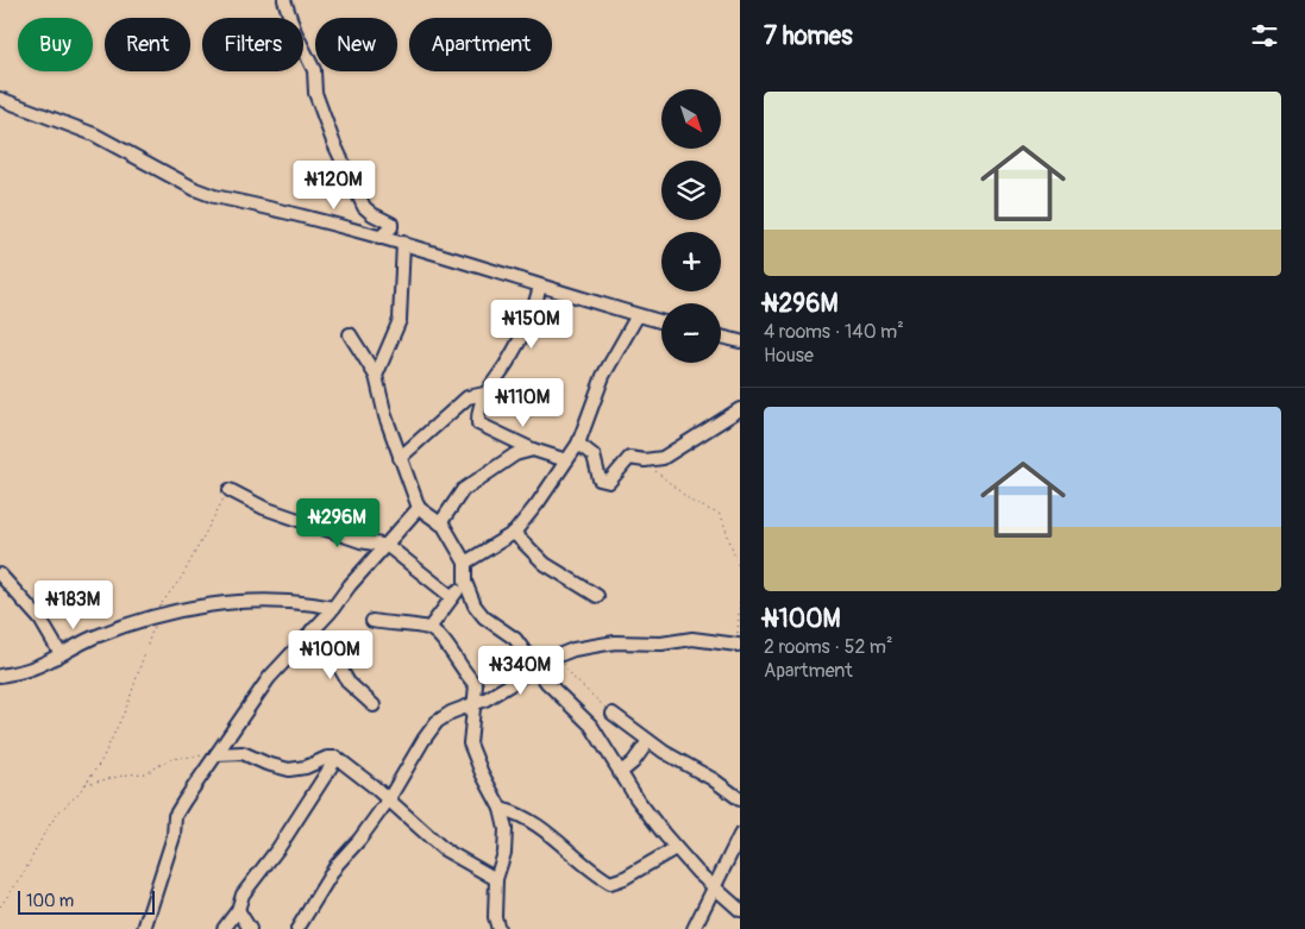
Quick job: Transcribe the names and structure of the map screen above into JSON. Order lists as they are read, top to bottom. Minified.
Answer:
{"scale_bar":"100 m","north":"bottom right","page":{"heading":"7 homes","chip":["Buy","Rent","Filters","New","Apartment"],"list":[{"name":"₦296M","note":"4 rooms · 140 m² · House"},{"name":"₦100M","note":"2 rooms · 52 m² · Apartment"}],"map_buttons":["+","−"],"price":["₦120M","₦150M","₦110M","₦296M","₦183M","₦100M","₦340M"],"scale":"100 m"}}
